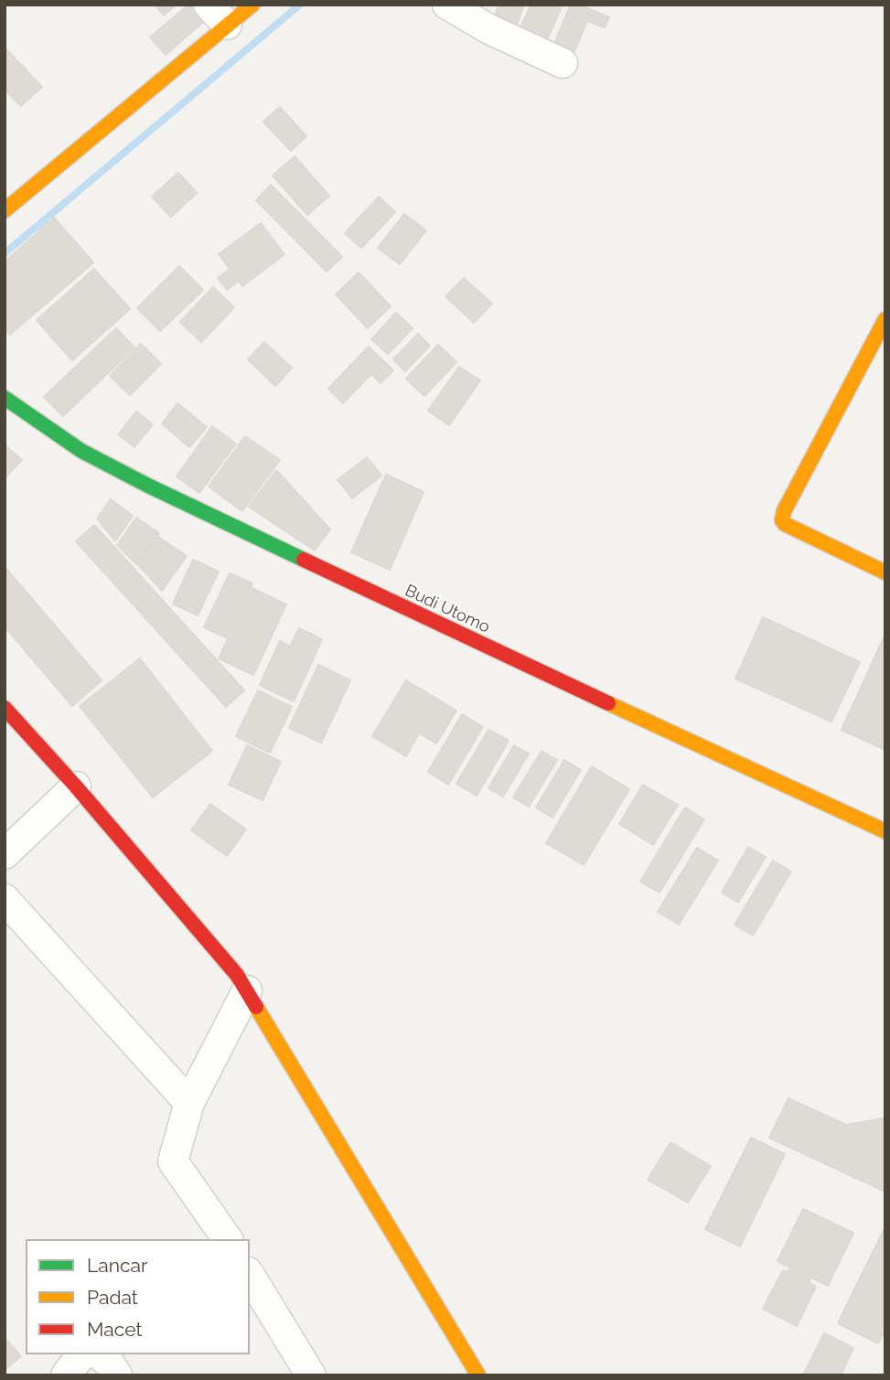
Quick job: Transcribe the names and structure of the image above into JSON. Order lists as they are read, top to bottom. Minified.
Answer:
{"streets":{"street":["Budi Utomo"]},"legend":["Lancar","Padat","Macet"]}
